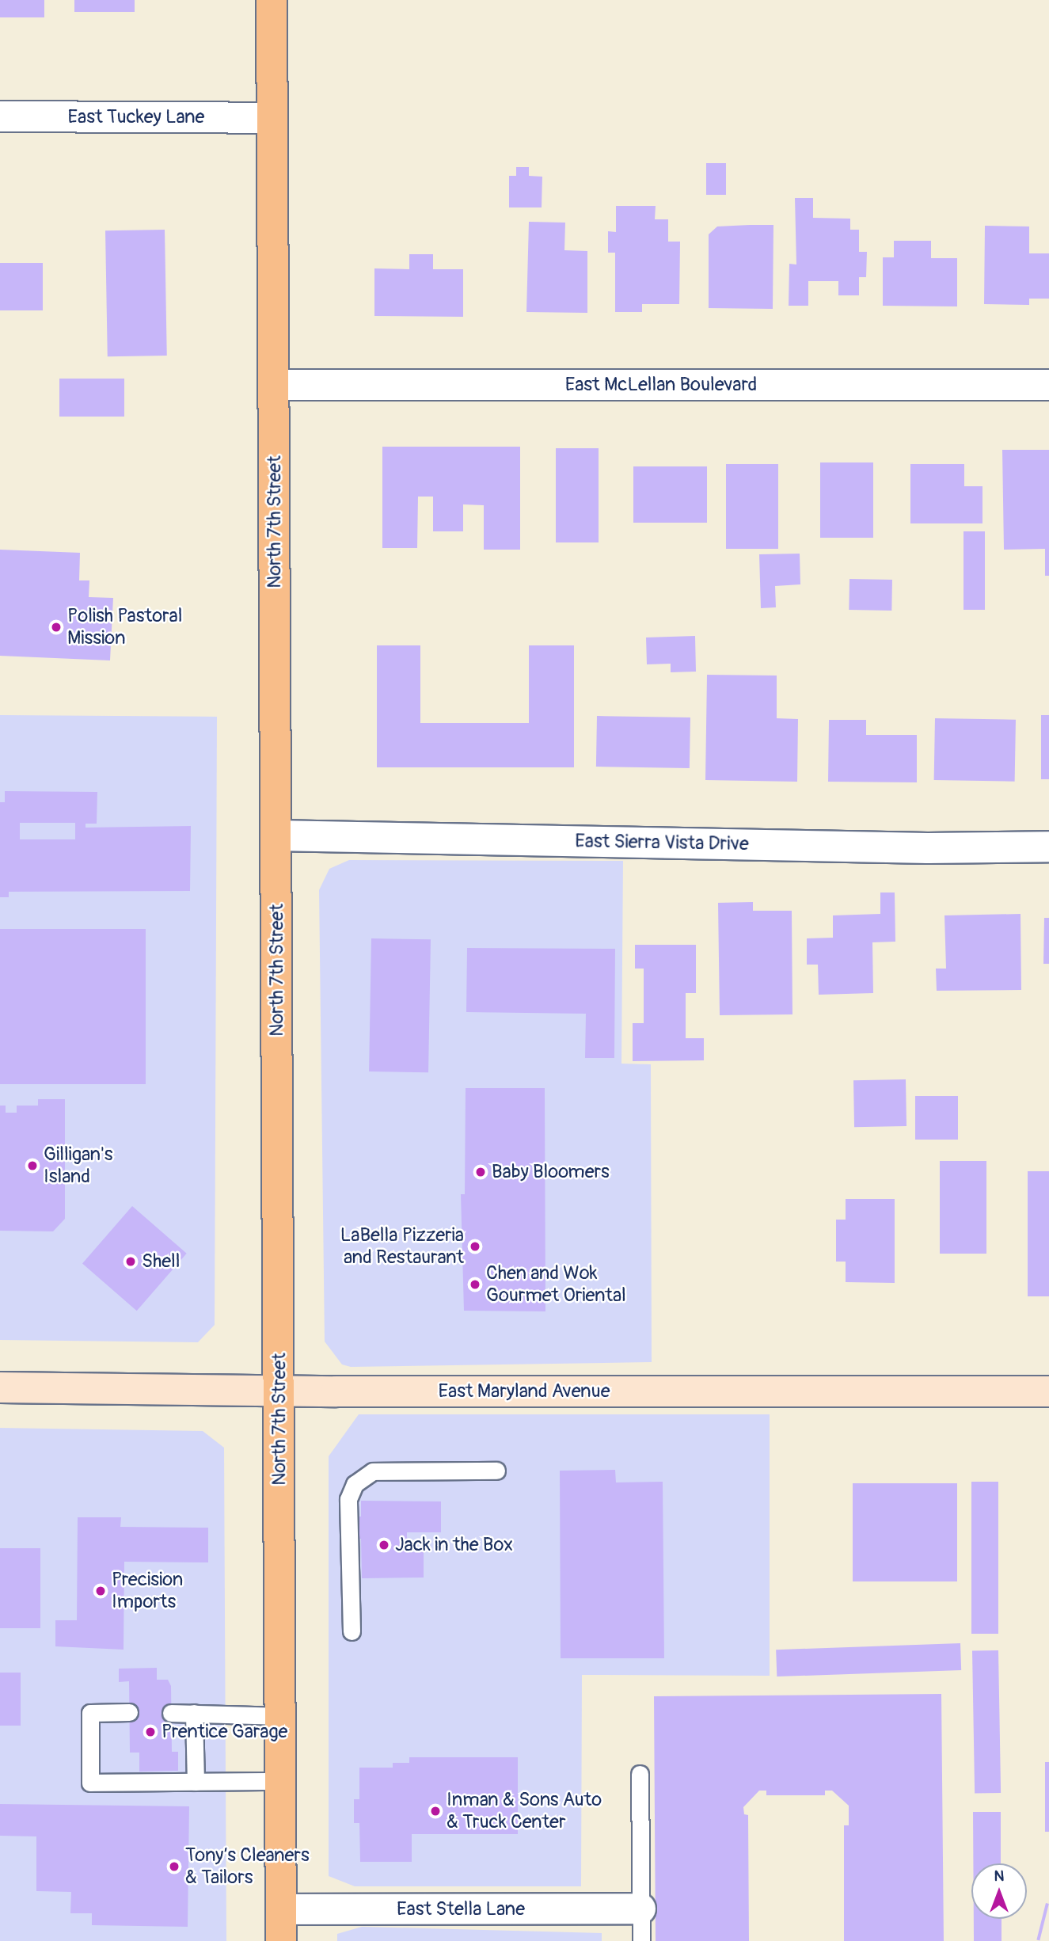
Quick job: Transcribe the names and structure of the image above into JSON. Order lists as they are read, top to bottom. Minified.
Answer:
{"streets":{"main road":["North 7th Street"],"street":["East Tuckey Lane","East McLellan Boulevard","East Sierra Vista Drive","East Maryland Avenue","East Stella Lane"]},"crossings":[["East Tuckey Lane","North 7th Street"],["East McLellan Boulevard","North 7th Street"],["North 7th Street","East Sierra Vista Drive"],["North 7th Street","East Maryland Avenue"],["North 7th Street","East Stella Lane"]],"places":["Polish Pastoral Mission","Gilligan's Island","Baby Bloomers","LaBella Pizzeria and Restaurant","Shell","Chen and Wok Gourmet Oriental","Jack in the Box","Precision Imports","Prentice Garage","Inman & Sons Auto & Truck Center","Tony’s Cleaners & Tailors"],"north":"top"}
